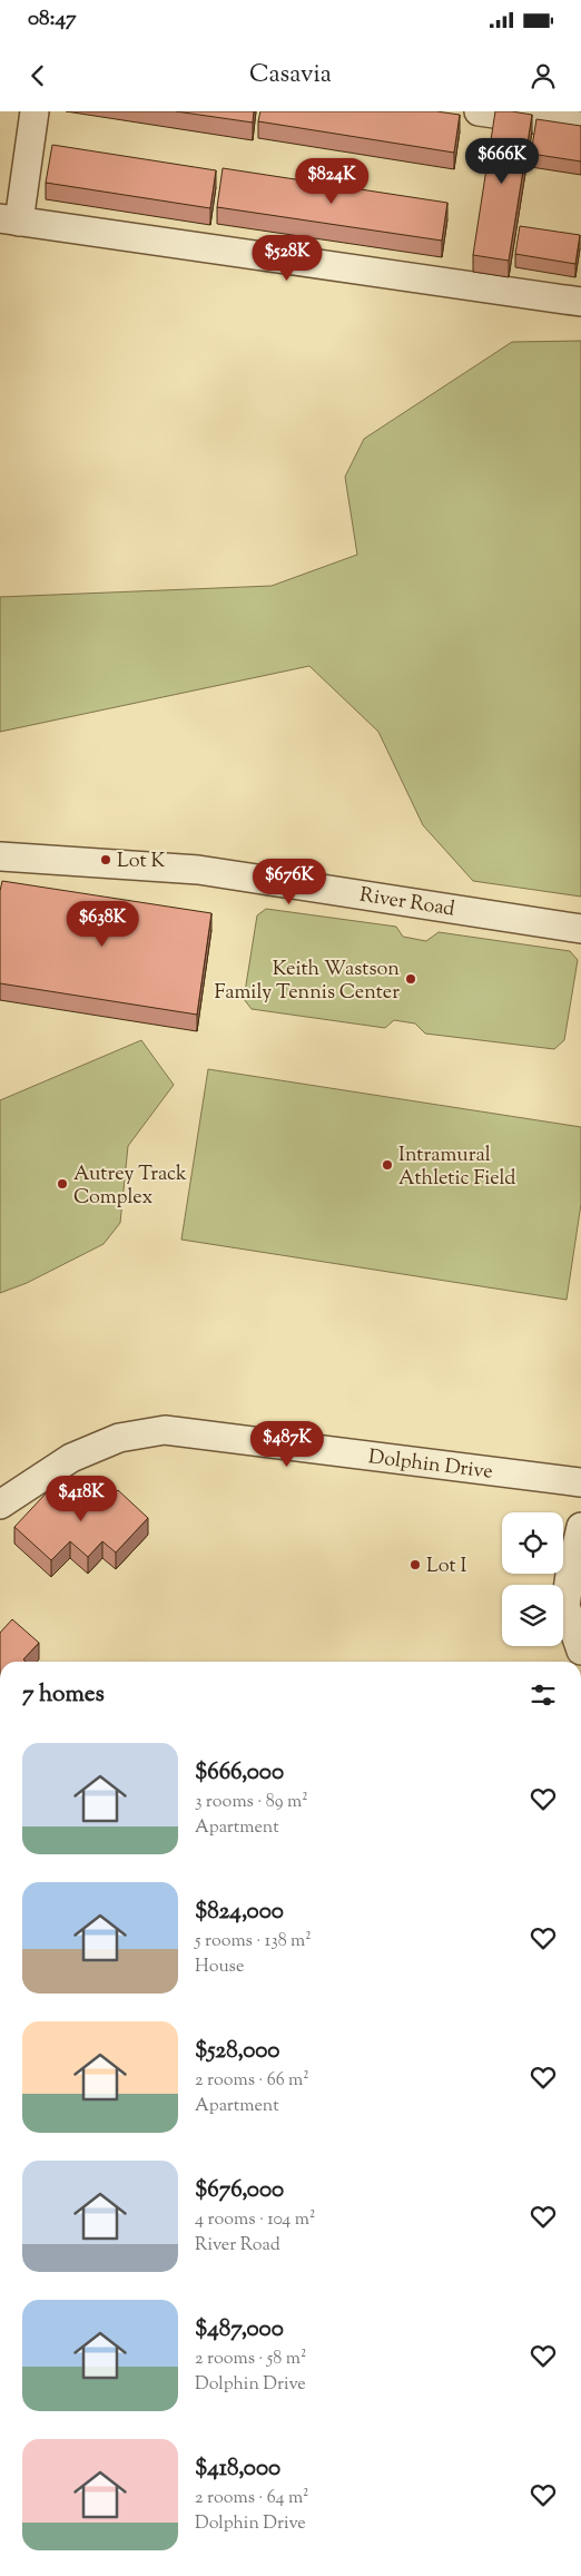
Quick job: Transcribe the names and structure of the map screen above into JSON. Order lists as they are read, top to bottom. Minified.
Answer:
{"streets":{"street":["River Road","Dolphin Drive"]},"places":["Lot K","Keith Wastson Family Tennis Center","Intramural Athletic Field","Autrey Track Complex","Lot I"],"page":{"status":"08:47","header":"Casavia","price":["$666K","$824K","$528K","$676K","$638K","$487K","$418K"],"heading":"7 homes","list":[{"name":"$666,000","note":"3 rooms · 89 m² · Apartment"},{"name":"$824,000","note":"5 rooms · 138 m² · House"},{"name":"$528,000","note":"2 rooms · 66 m² · Apartment"},{"name":"$676,000","note":"4 rooms · 104 m² · River Road"},{"name":"$487,000","note":"2 rooms · 58 m² · Dolphin Drive"},{"name":"$418,000","note":"2 rooms · 64 m² · Dolphin Drive"}]}}
